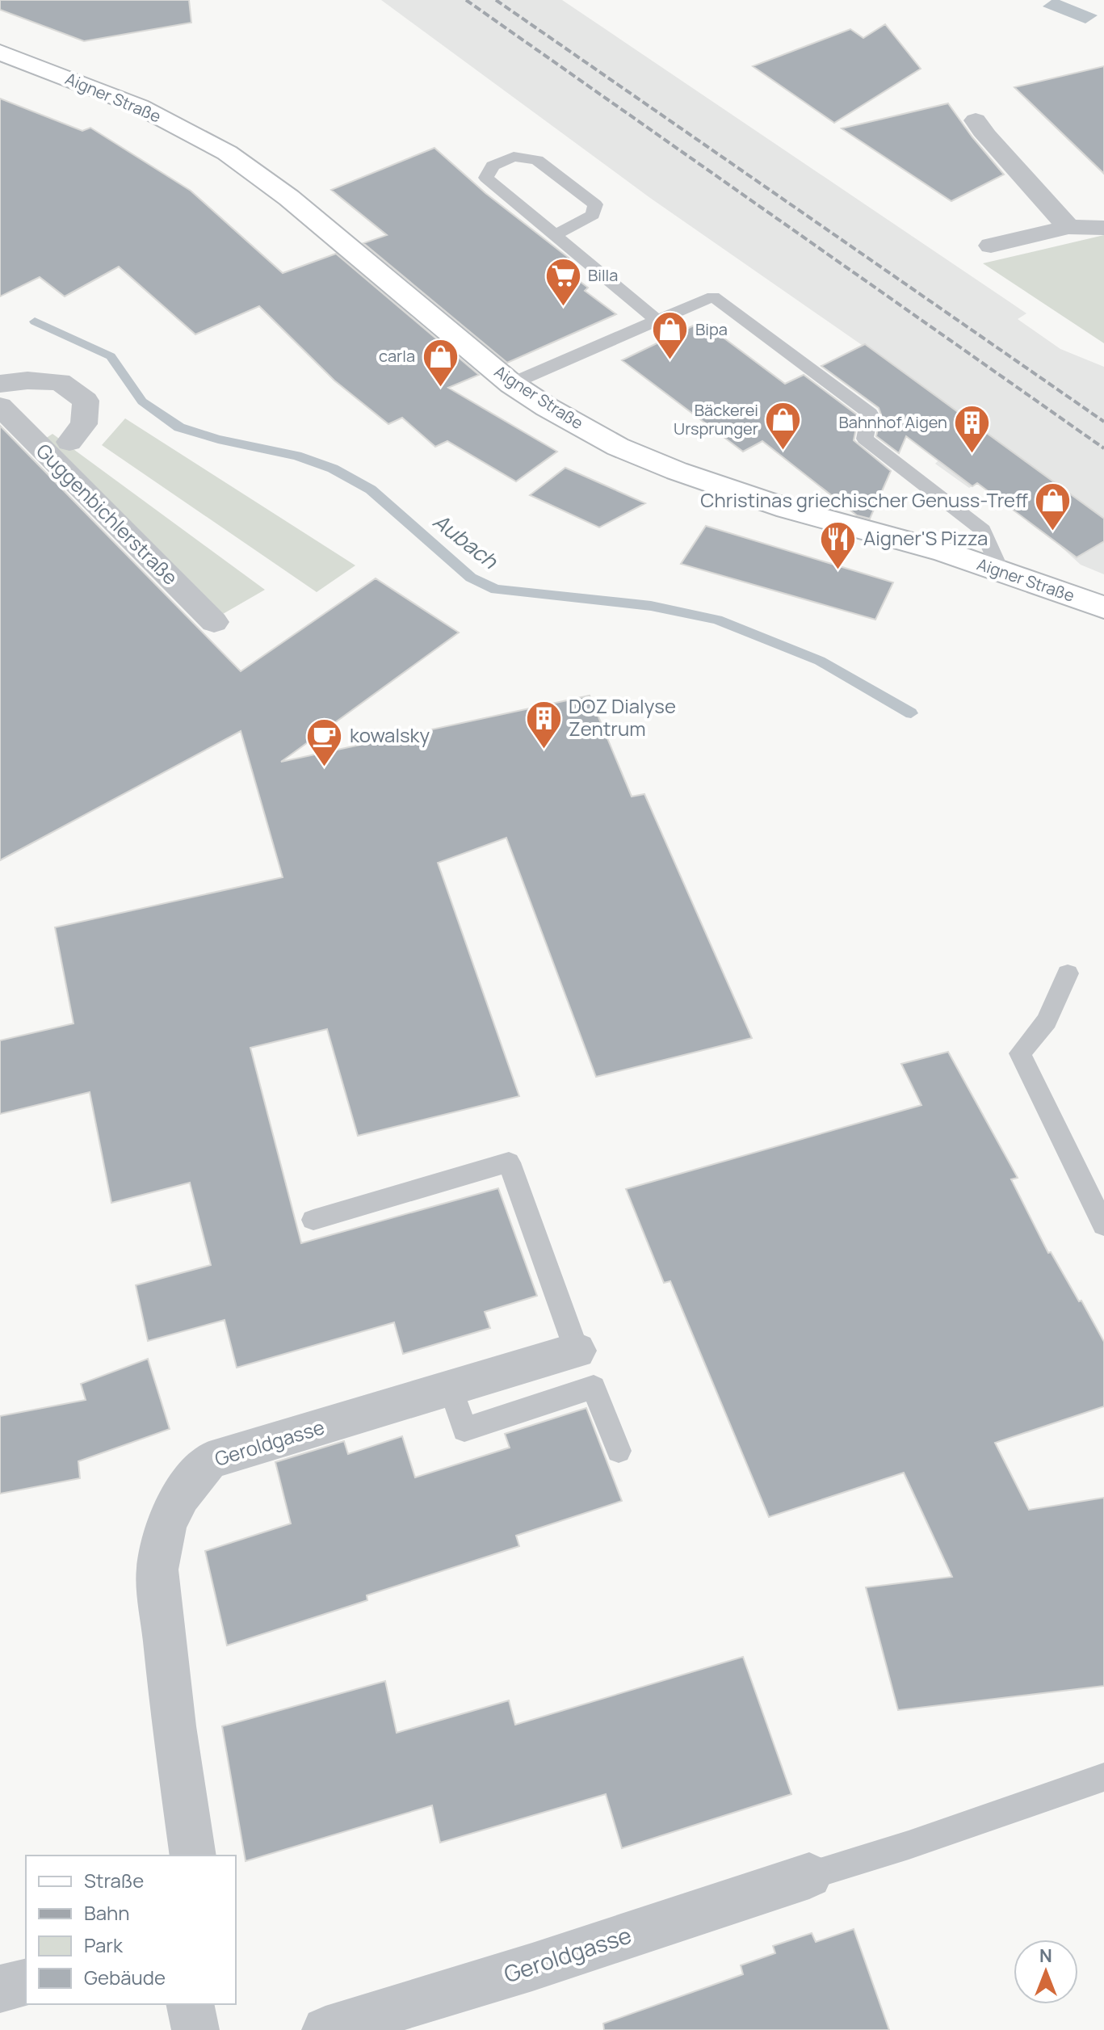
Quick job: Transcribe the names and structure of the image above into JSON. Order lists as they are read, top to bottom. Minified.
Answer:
{"streets":{"main road":["Aigner Straße"],"street":["Guggenbichlerstraße","Geroldgasse"]},"water":["Aubach"],"places":{"supermarket":["Billa"],"shop":["Bipa","carla","Bäckerei Ursprunger","Christinas griechischer Genuss-Treff"],"building":["Bahnhof Aigen","DOZ Dialyse Zentrum"],"restaurant":["Aigner'S Pizza"],"cafe":["kowalsky"]},"legend":["Straße","Bahn","Park","Gebäude"],"north":"top"}
